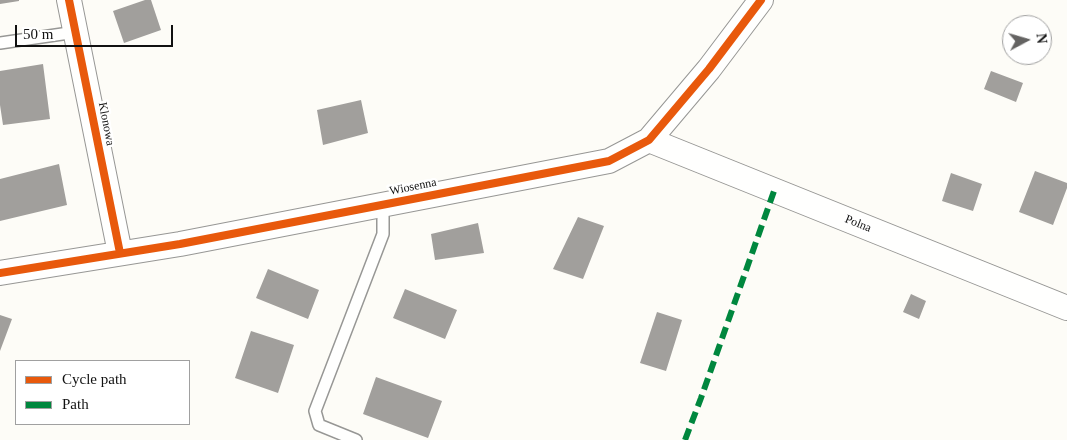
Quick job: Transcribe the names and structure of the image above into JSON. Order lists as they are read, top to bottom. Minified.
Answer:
{"streets":{"street":["Klonowa","Wiosenna","Polna"]},"crossings":[["Klonowa","Wiosenna"],["Wiosenna","Polna"]],"legend":["Cycle path","Path"],"scale_bar":"50 m","north":"right"}
